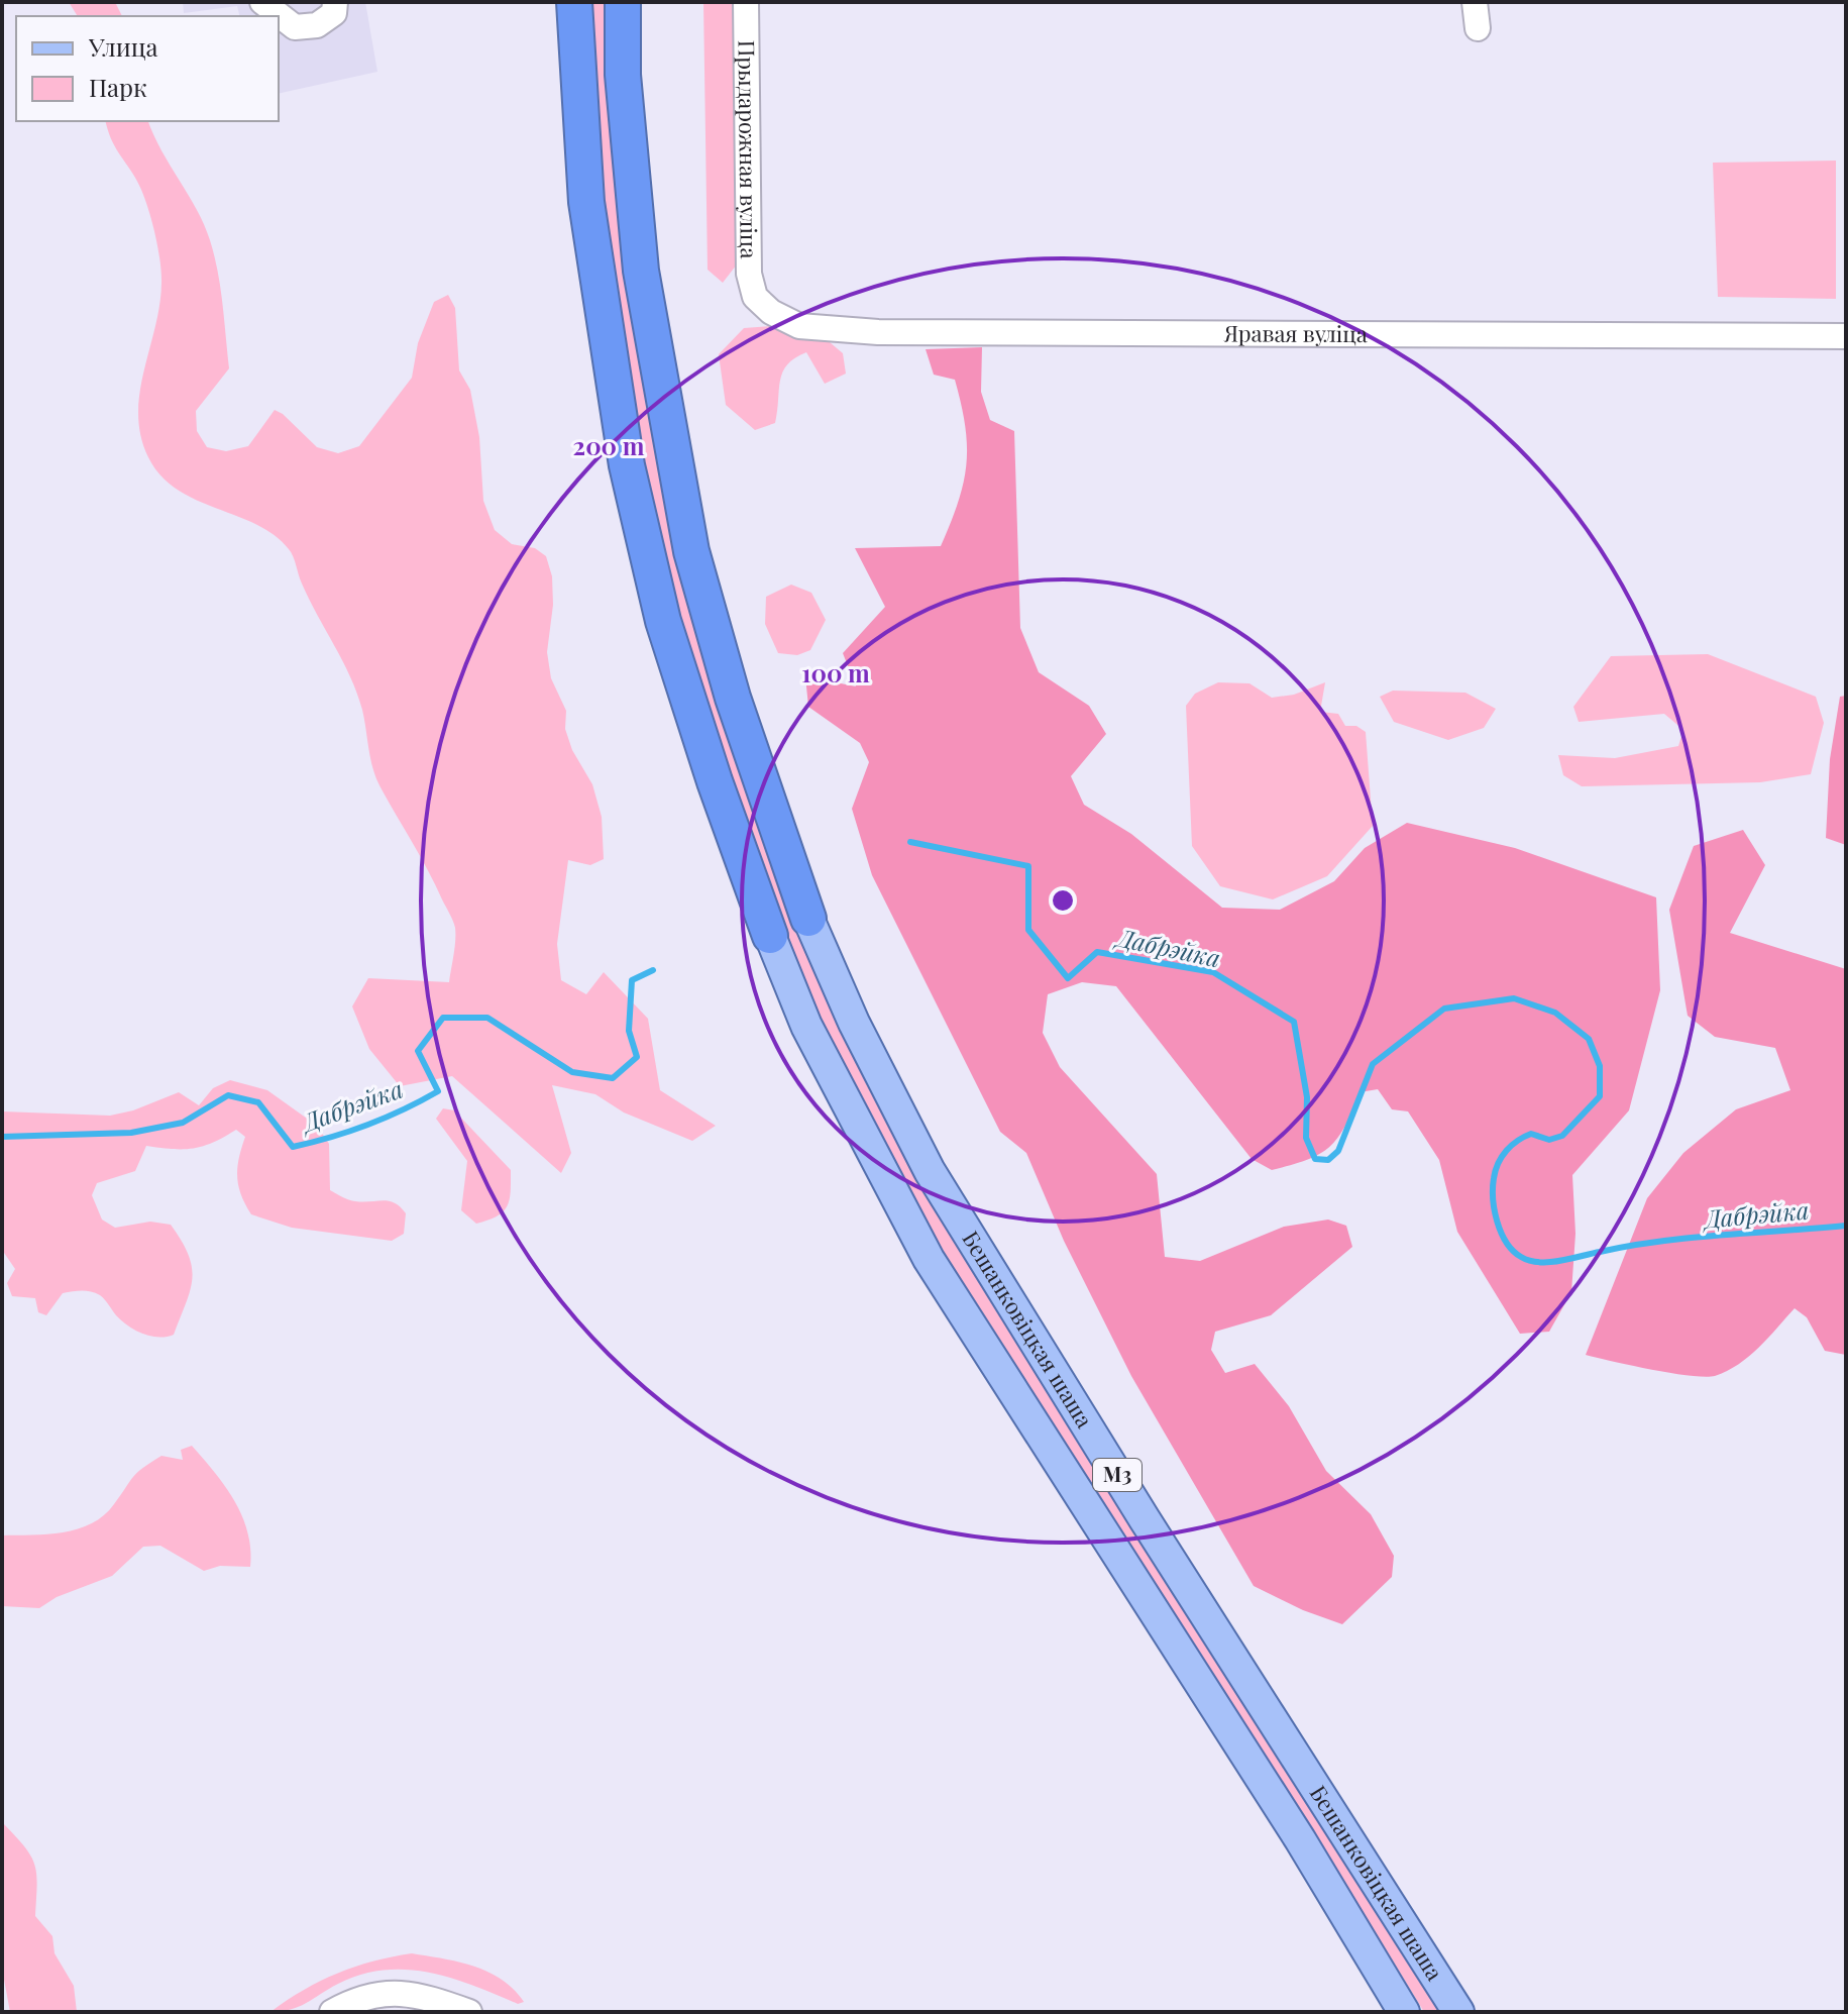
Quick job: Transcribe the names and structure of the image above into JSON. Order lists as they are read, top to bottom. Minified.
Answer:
{"streets":{"highway":["М3"],"main road":["Бешанковіцкая шаша"],"street":["Прыдарожная вуліца","Яравая вуліца"]},"crossings":[["Прыдарожная вуліца","Яравая вуліца"],["Бешанковіцкая шаша","М3"]],"water":["Дабрэйка"],"legend":["Улица","Парк"],"rings":["200 m","100 m"]}
